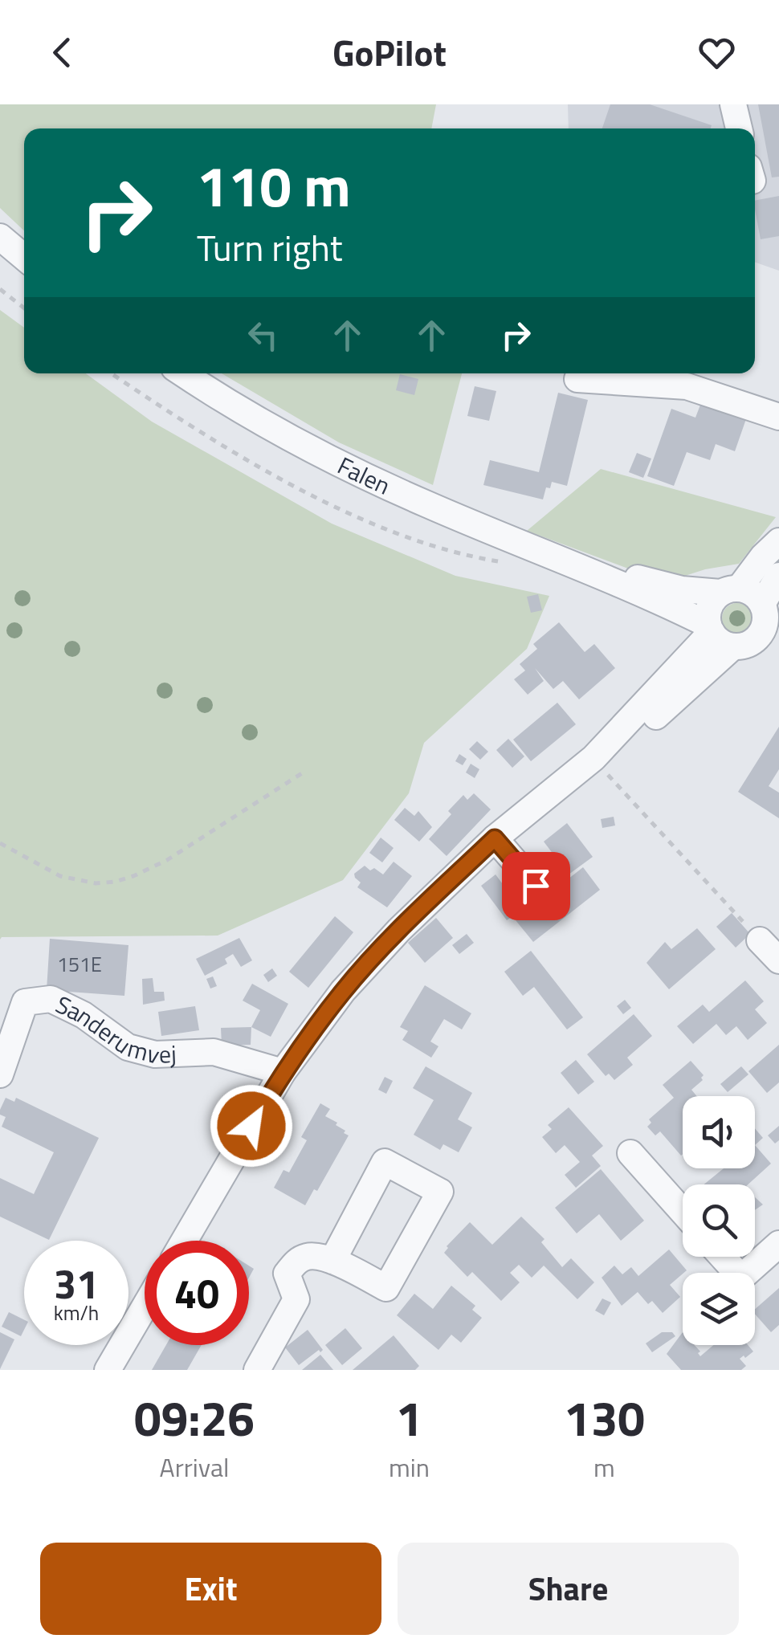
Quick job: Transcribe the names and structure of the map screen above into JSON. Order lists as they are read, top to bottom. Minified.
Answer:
{"streets":{"street":["Falen","Sanderumvej"]},"house_numbers":["151E"],"page":{"header":"GoPilot","turn":["110 m","Turn right"],"speed":"31 km/h","limit":"40","eta":["09:26","Arrival","1","min","130","m"],"buttons":["Exit","Share"]}}
